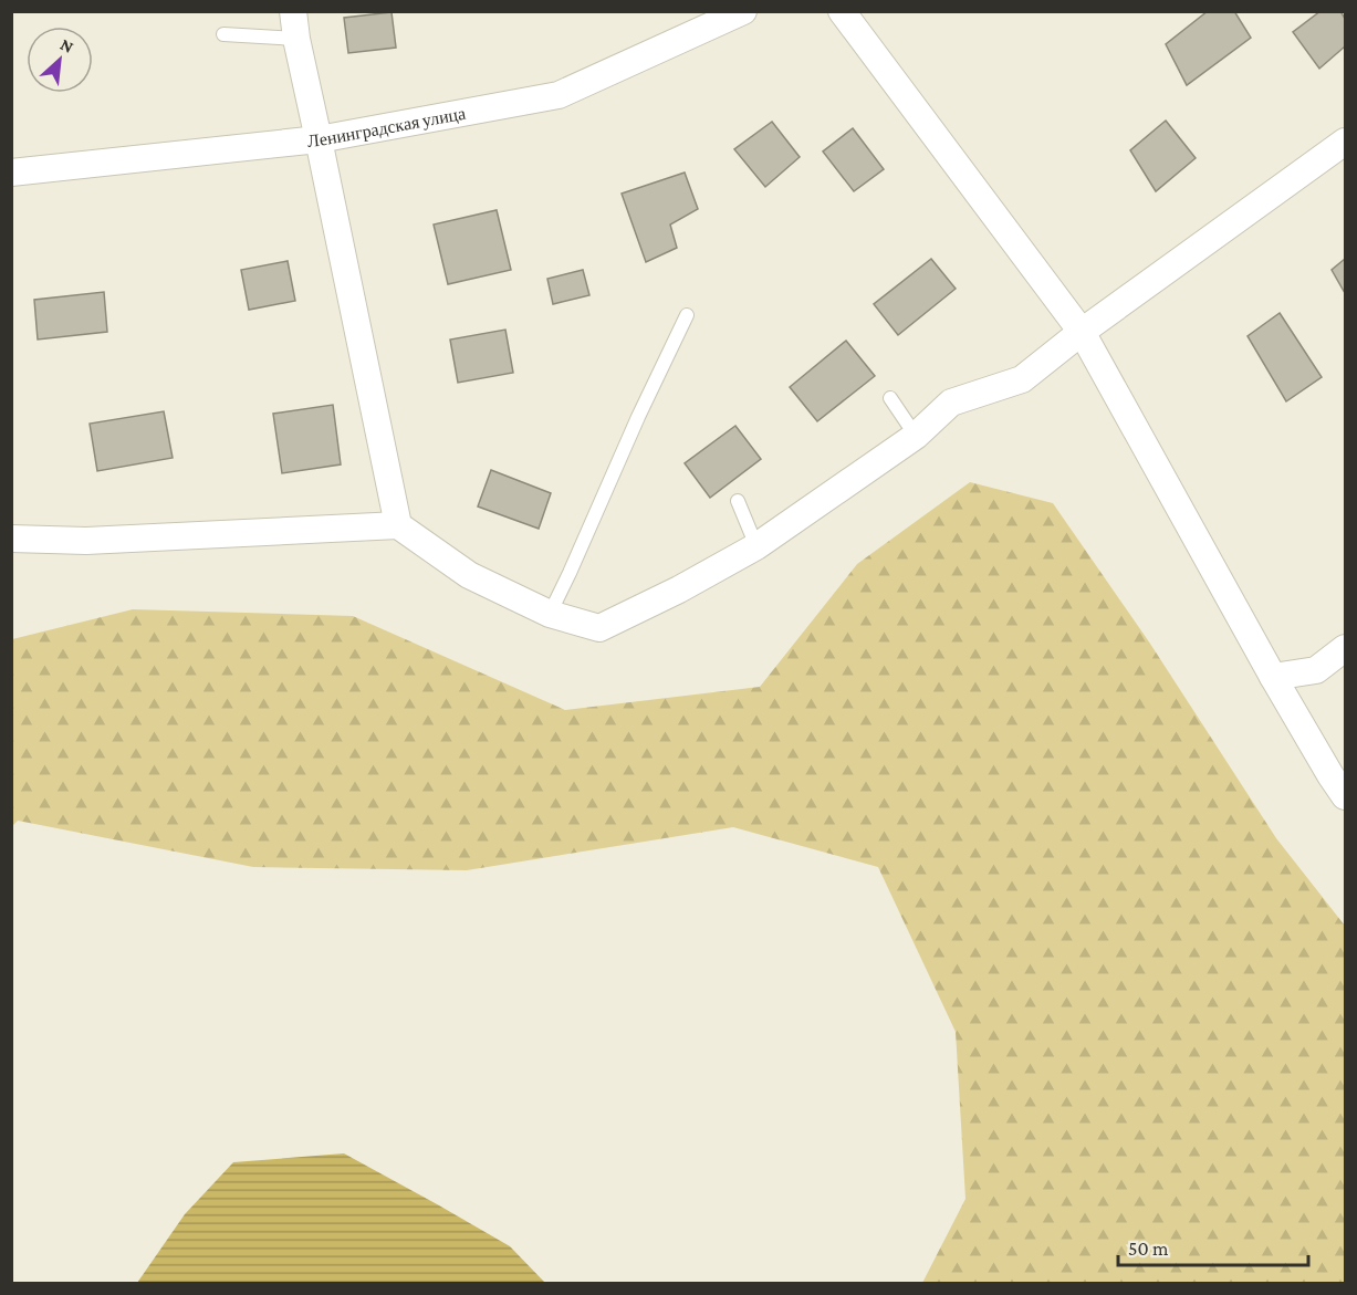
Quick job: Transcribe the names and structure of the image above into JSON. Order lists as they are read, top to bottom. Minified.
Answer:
{"streets":{"street":["Ленинградская улица"]},"scale_bar":"50 m","north":"top right"}
